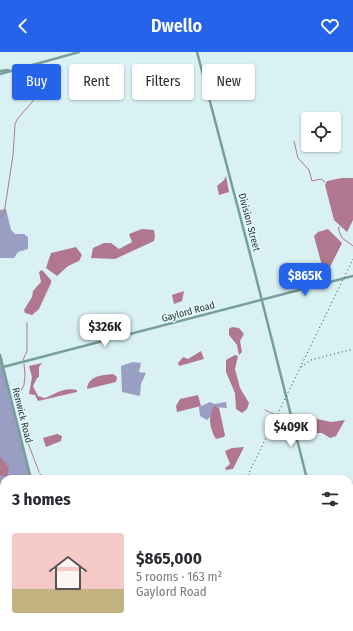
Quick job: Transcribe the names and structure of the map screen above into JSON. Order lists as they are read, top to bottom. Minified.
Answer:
{"streets":{"street":["Division Street","Gaylord Road","Renwick Road"]},"crossings":[["Division Street","Gaylord Road"],["Gaylord Road","Renwick Road"]],"page":{"header":"Dwello","chip":["Buy","Rent","Filters","New"],"price":["$865K","$326K","$409K"],"heading":"3 homes","list":[{"name":"$865,000","note":"5 rooms · 163 m² · Gaylord Road"}]}}
